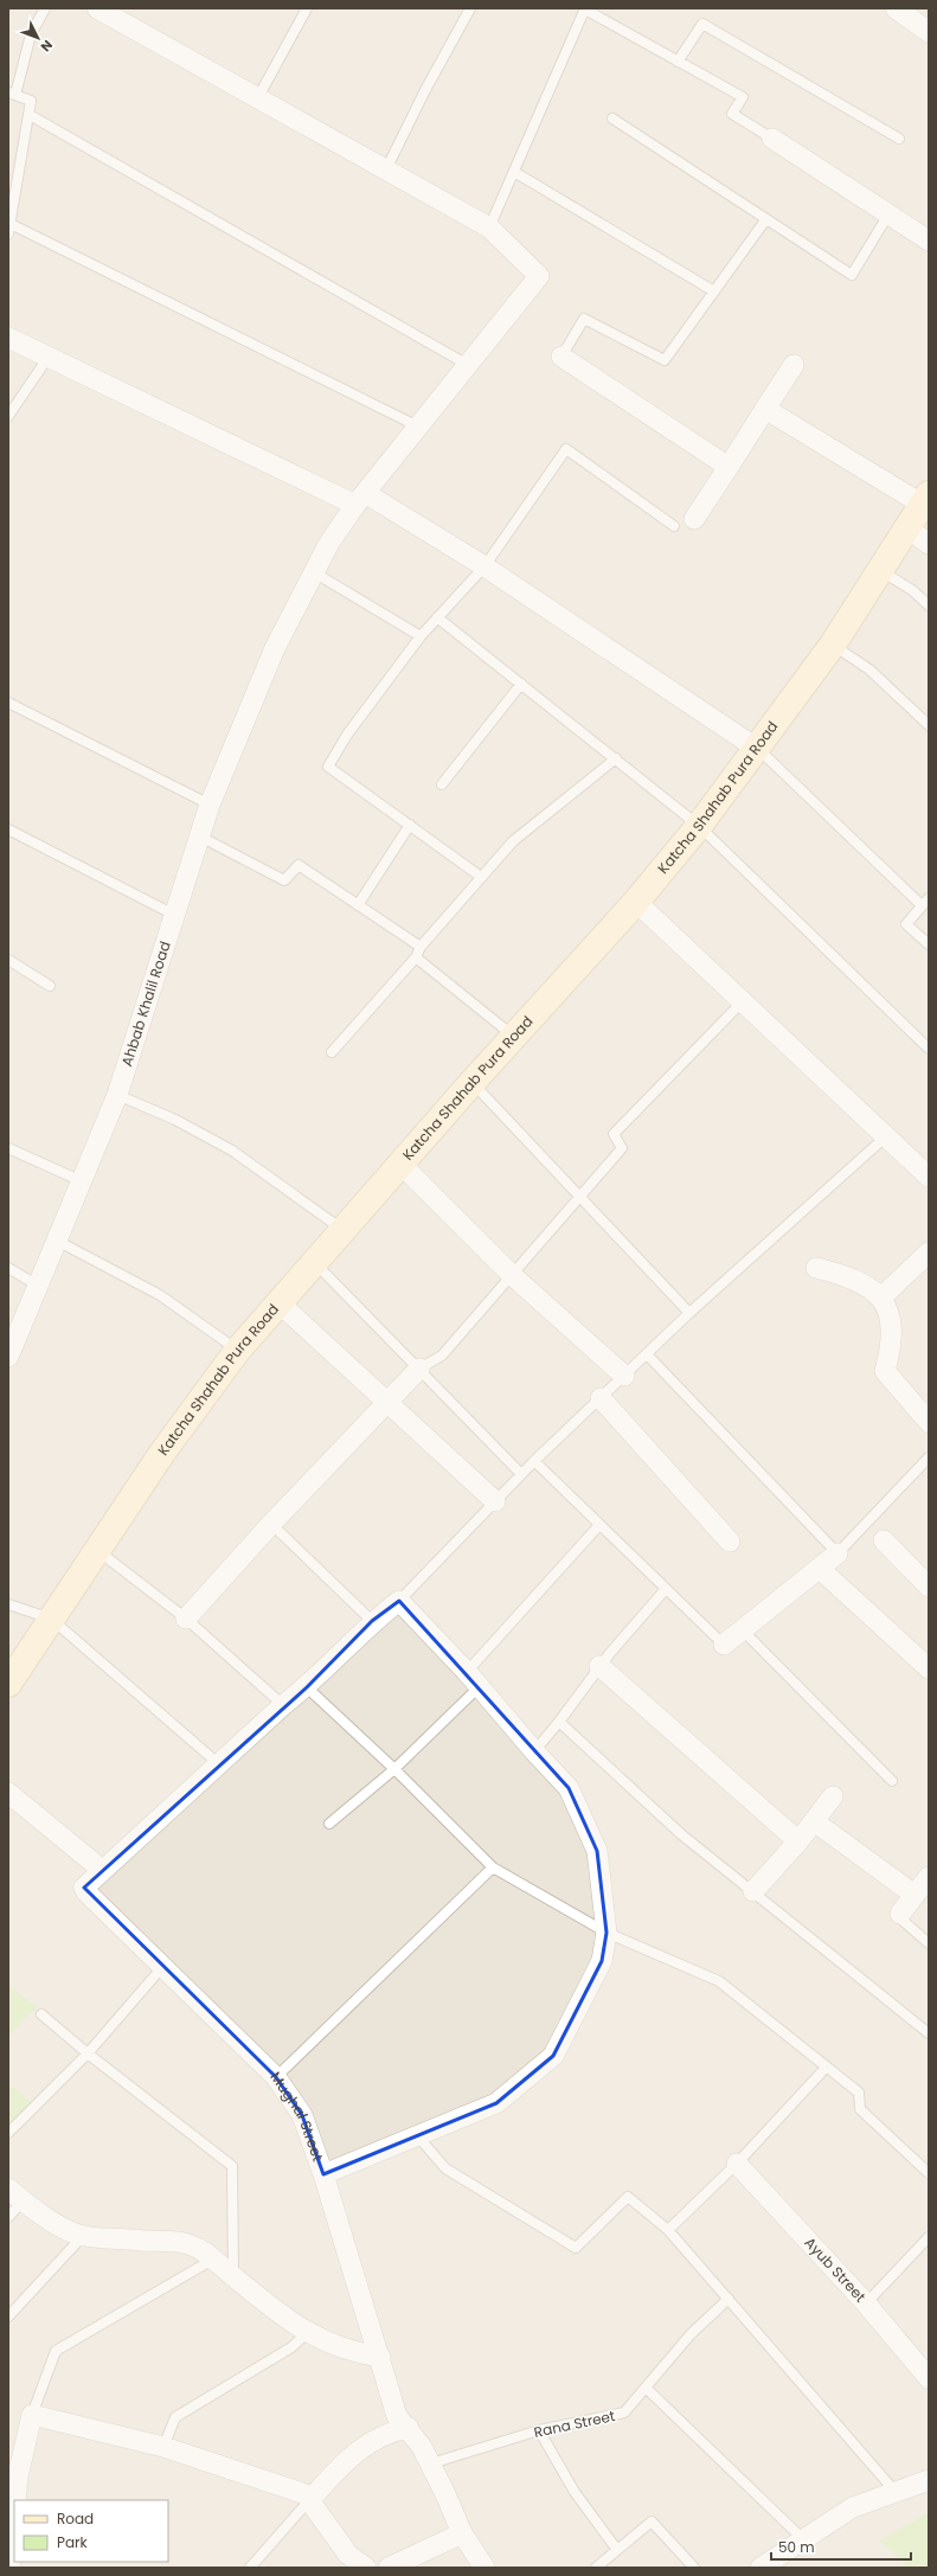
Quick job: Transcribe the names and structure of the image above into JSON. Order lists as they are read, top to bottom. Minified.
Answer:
{"streets":{"street":["Katcha Shahab Pura Road","Ahbab Khalil Road","Mughal Street","Ayub Street"],"lane":["Rana Street"]},"crossings":[["Mughal Street","Rana Street"]],"legend":["Road","Park"],"scale_bar":"50 m","north":"bottom right"}
